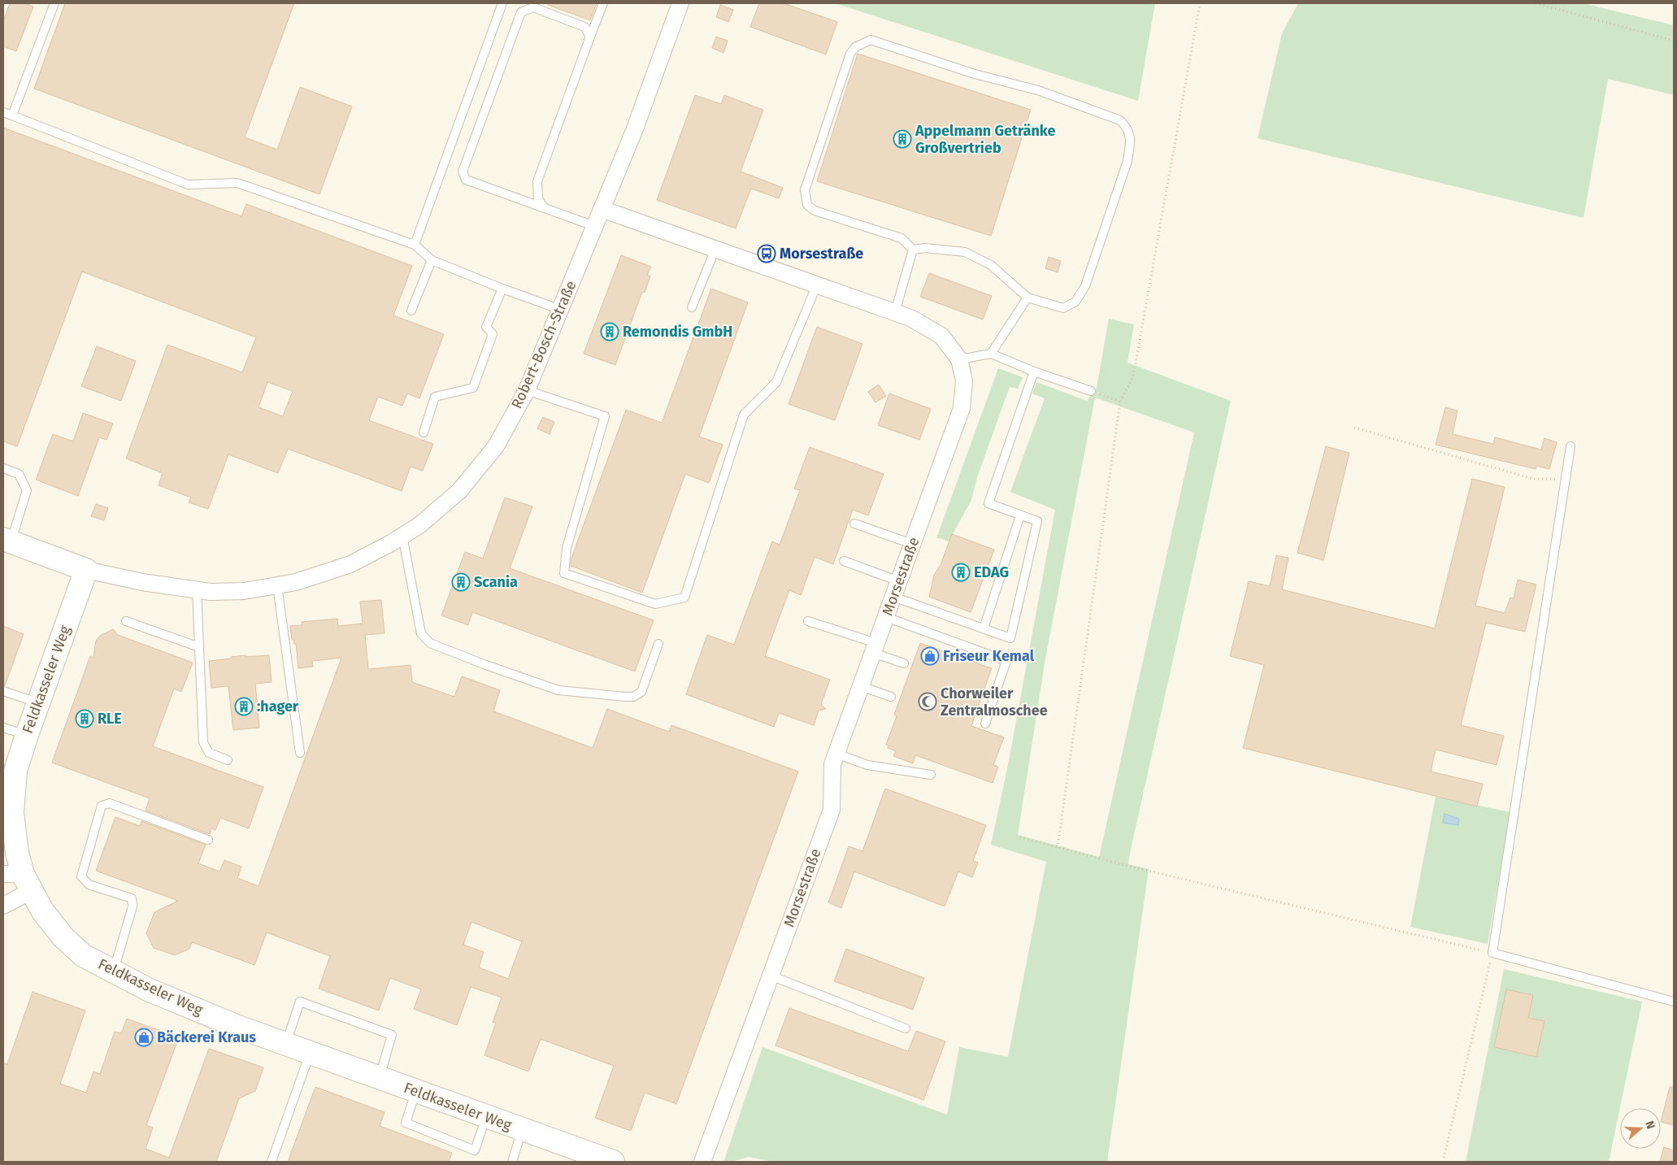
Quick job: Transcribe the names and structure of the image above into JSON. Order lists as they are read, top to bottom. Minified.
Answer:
{"streets":{"street":["Robert-Bosch-Straße","Morsestraße","Feldkasseler Weg"]},"crossings":[["Robert-Bosch-Straße","Morsestraße"],["Robert-Bosch-Straße","Feldkasseler Weg"]],"places":{"building":["Appelmann Getränke Großvertrieb","Remondis GmbH","EDAG","Scania",":hager","RLE"],"bus stop":["Morsestraße"],"shop":["Friseur Kemal","Bäckerei Kraus"],"mosque":["Chorweiler Zentralmoschee"]},"north":"right"}
